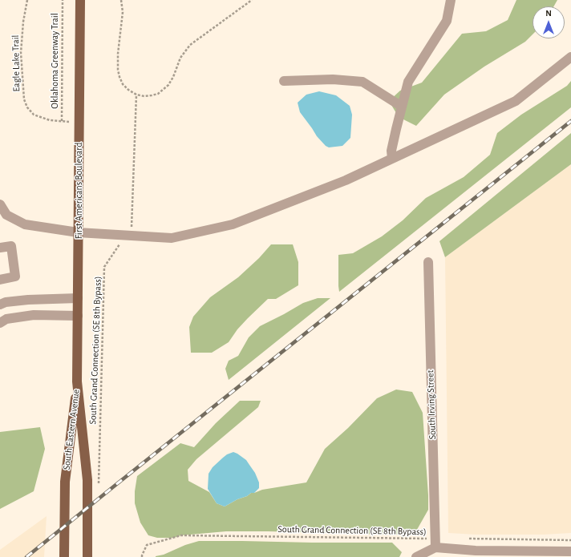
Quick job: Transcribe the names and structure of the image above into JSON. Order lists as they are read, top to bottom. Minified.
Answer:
{"streets":{"main road":["First Americans Boulevard","South Eastern Avenue"],"street":["South Irving Street"],"path":["Oklahoma Greenway Trail","Eagle Lake Trail","South Grand Connection (SE 8th Bypass)"]},"crossings":[["Oklahoma Greenway Trail","Eagle Lake Trail"],["First Americans Boulevard","South Eastern Avenue"],["South Grand Connection (SE 8th Bypass)","South Irving Street"]],"north":"top"}
